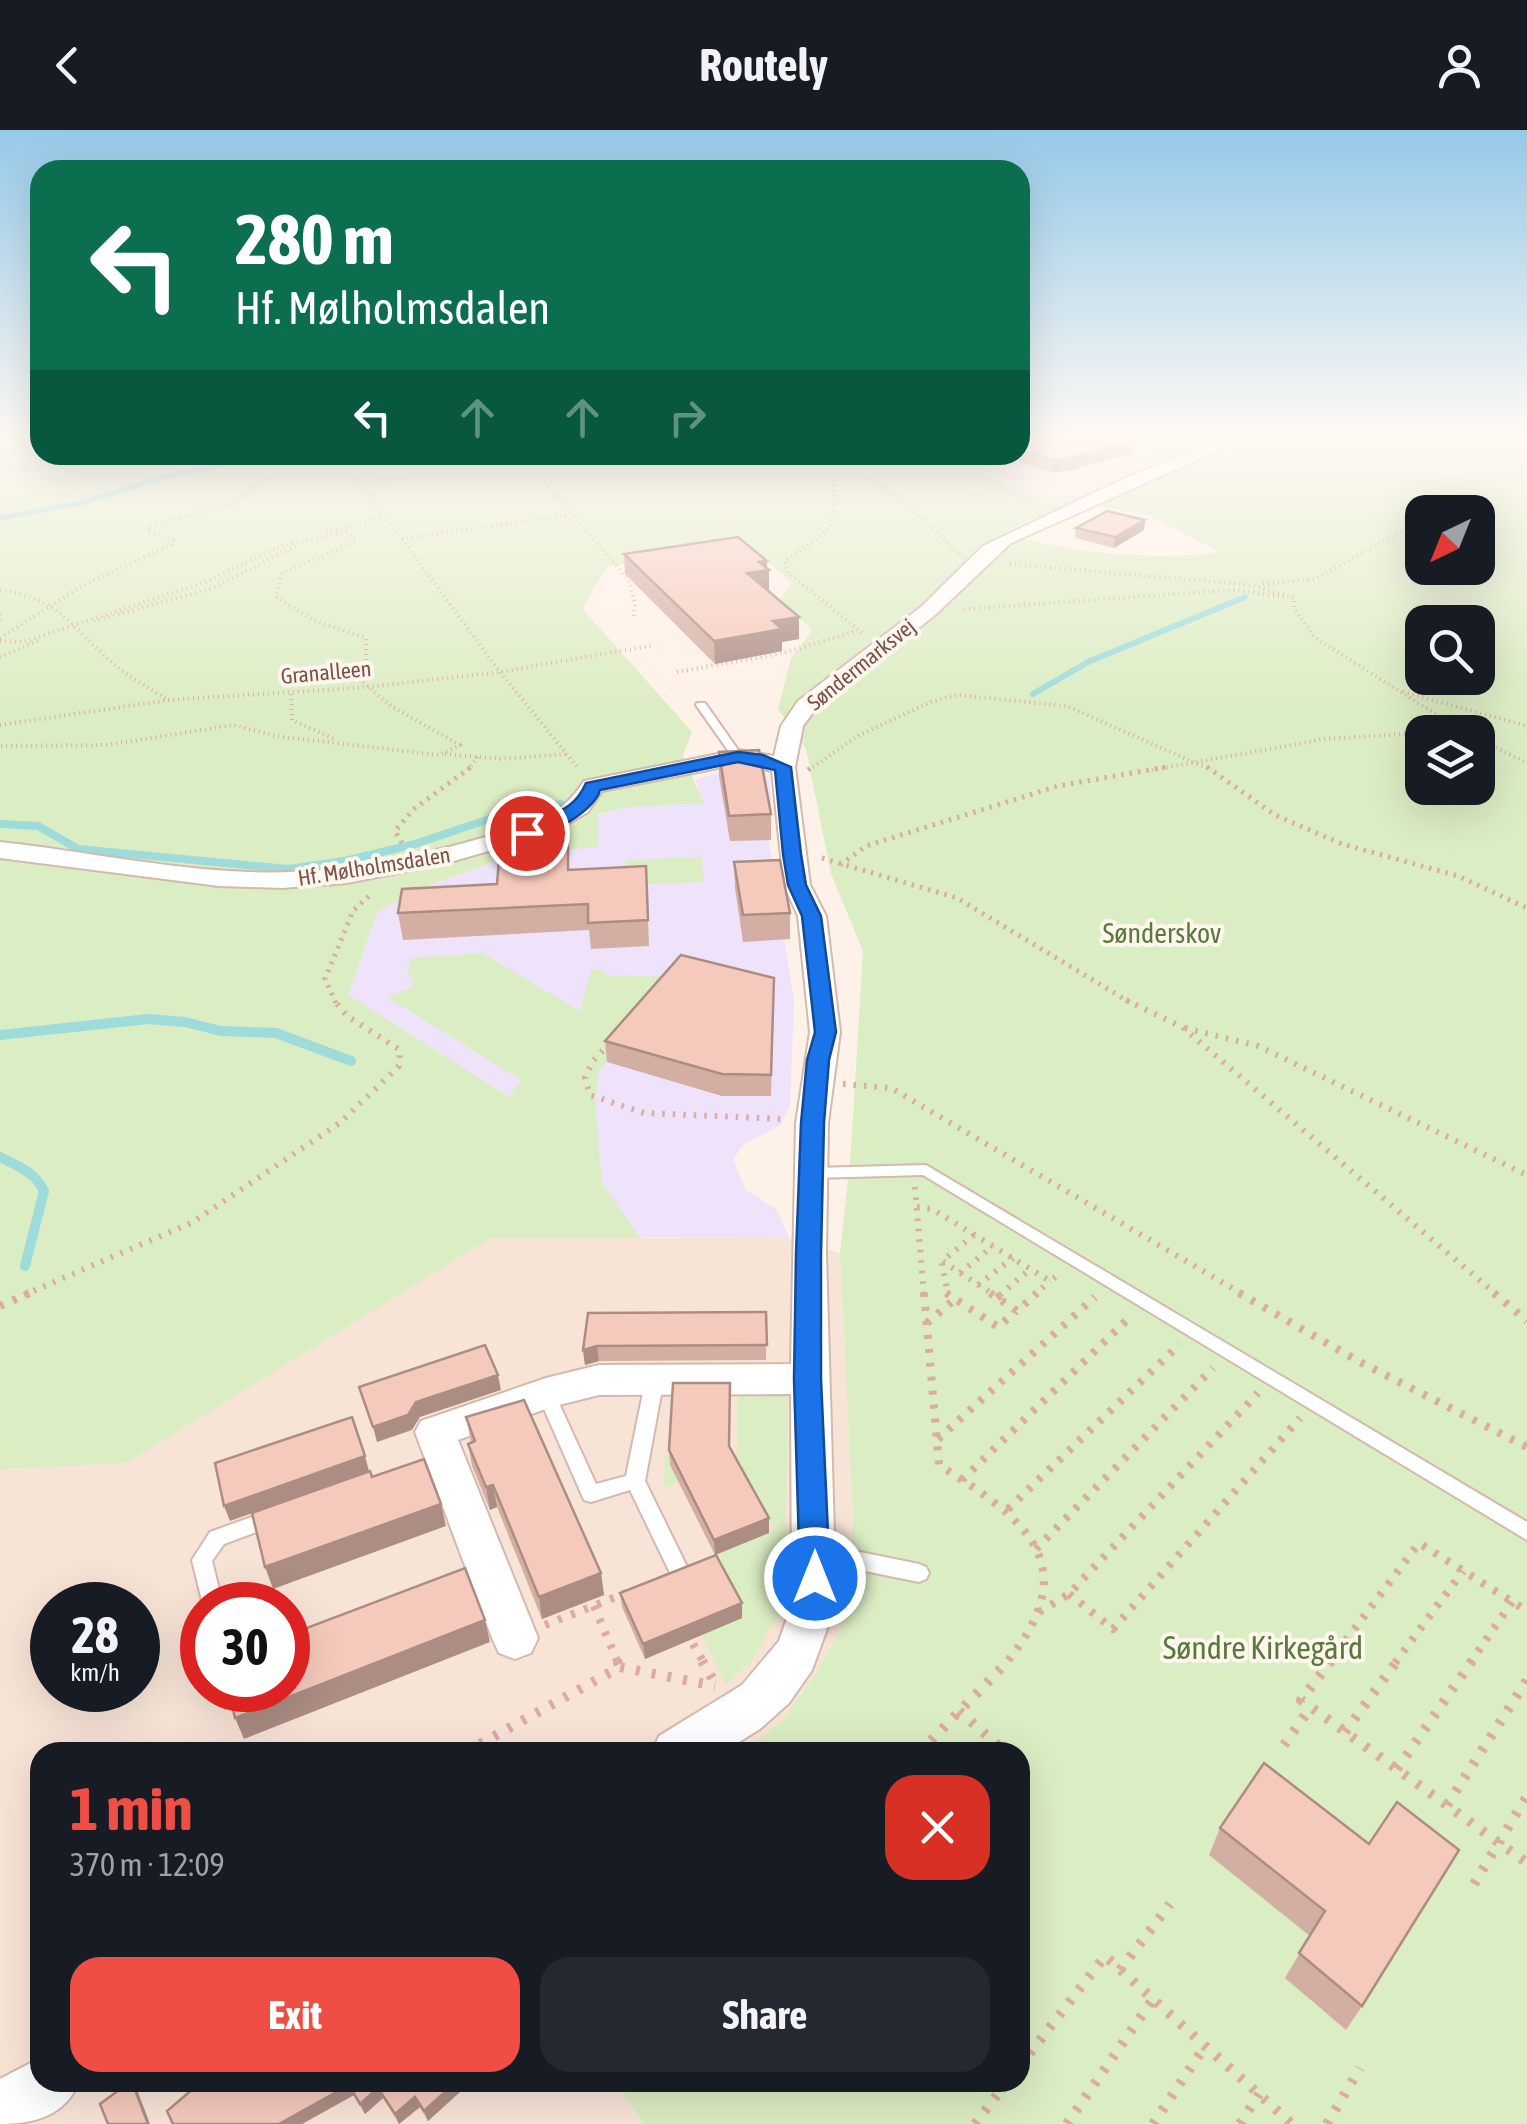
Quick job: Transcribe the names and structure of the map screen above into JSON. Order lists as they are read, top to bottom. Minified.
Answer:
{"streets":{"street":["Søndermarksvej","Hf. Mølholmsdalen"],"path":["Granalleen"]},"parks":["Sønderskov","Søndre Kirkegård"],"north":"bottom left","page":{"header":"Routely","turn":["280 m","Hf. Mølholmsdalen"],"speed":"28 km/h","limit":"30","heading":["1 min","370 m · 12:09"],"buttons":["Exit","Share"]}}
